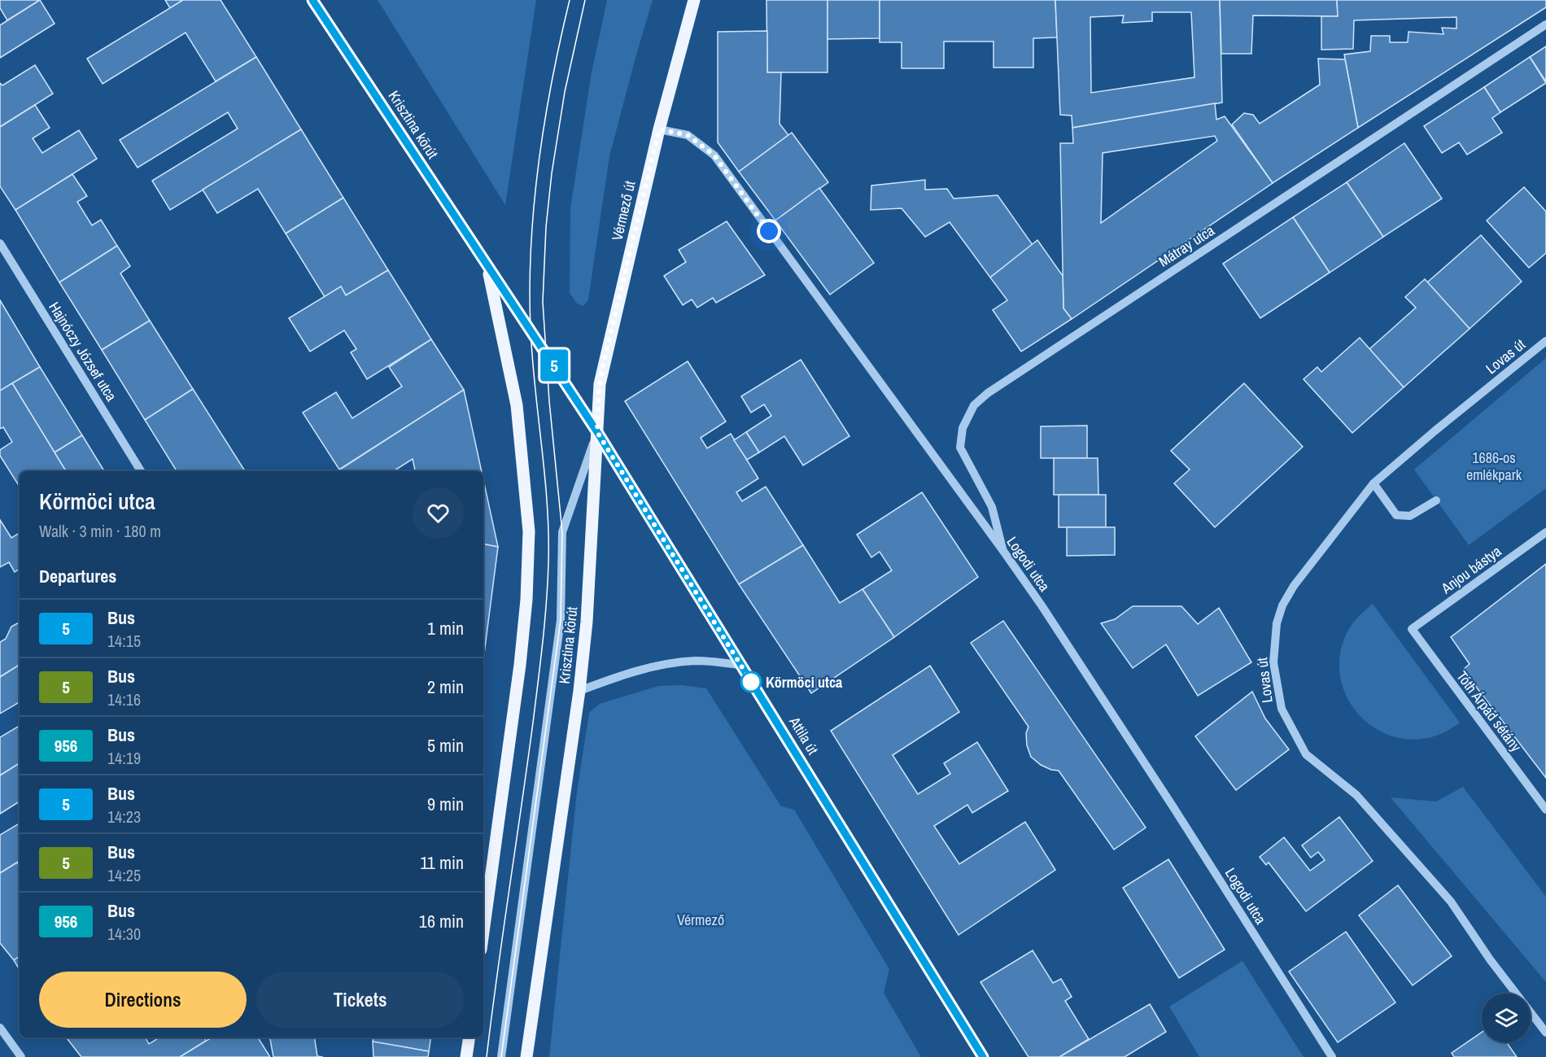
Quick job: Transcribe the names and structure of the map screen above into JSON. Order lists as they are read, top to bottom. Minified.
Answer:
{"streets":{"main road":["Krisztina körút","Vérmező út","Attila út"],"street":["Mátray utca","Hajnóczy József utca","Lovas út","Logodi utca","Anjou bástya","Tóth Árpád sétány"]},"crossings":[["Krisztina körút","Vérmező út"],["Krisztina körút","Attila út"],["Vérmező út","Logodi utca"],["Vérmező út","Attila út"],["Mátray utca","Logodi utca"],["Anjou bástya","Tóth Árpád sétány"]],"parks":["1686-os emlékpark","Vérmező"],"places":["Körmöci utca"],"lines":["bus line 5"],"page":{"on_map":"5","heading":[["Körmöci utca","Walk · 3 min · 180 m"],"Departures"],"list":[{"mark":"5","name":"Bus","note":"14:15","value":"1 min"},{"mark":"5","name":"Bus","note":"14:16","value":"2 min"},{"mark":"956","name":"Bus","note":"14:19","value":"5 min"},{"mark":"5","name":"Bus","note":"14:23","value":"9 min"},{"mark":"5","name":"Bus","note":"14:25","value":"11 min"},{"mark":"956","name":"Bus","note":"14:30","value":"16 min"}],"buttons":["Directions","Tickets"]}}
